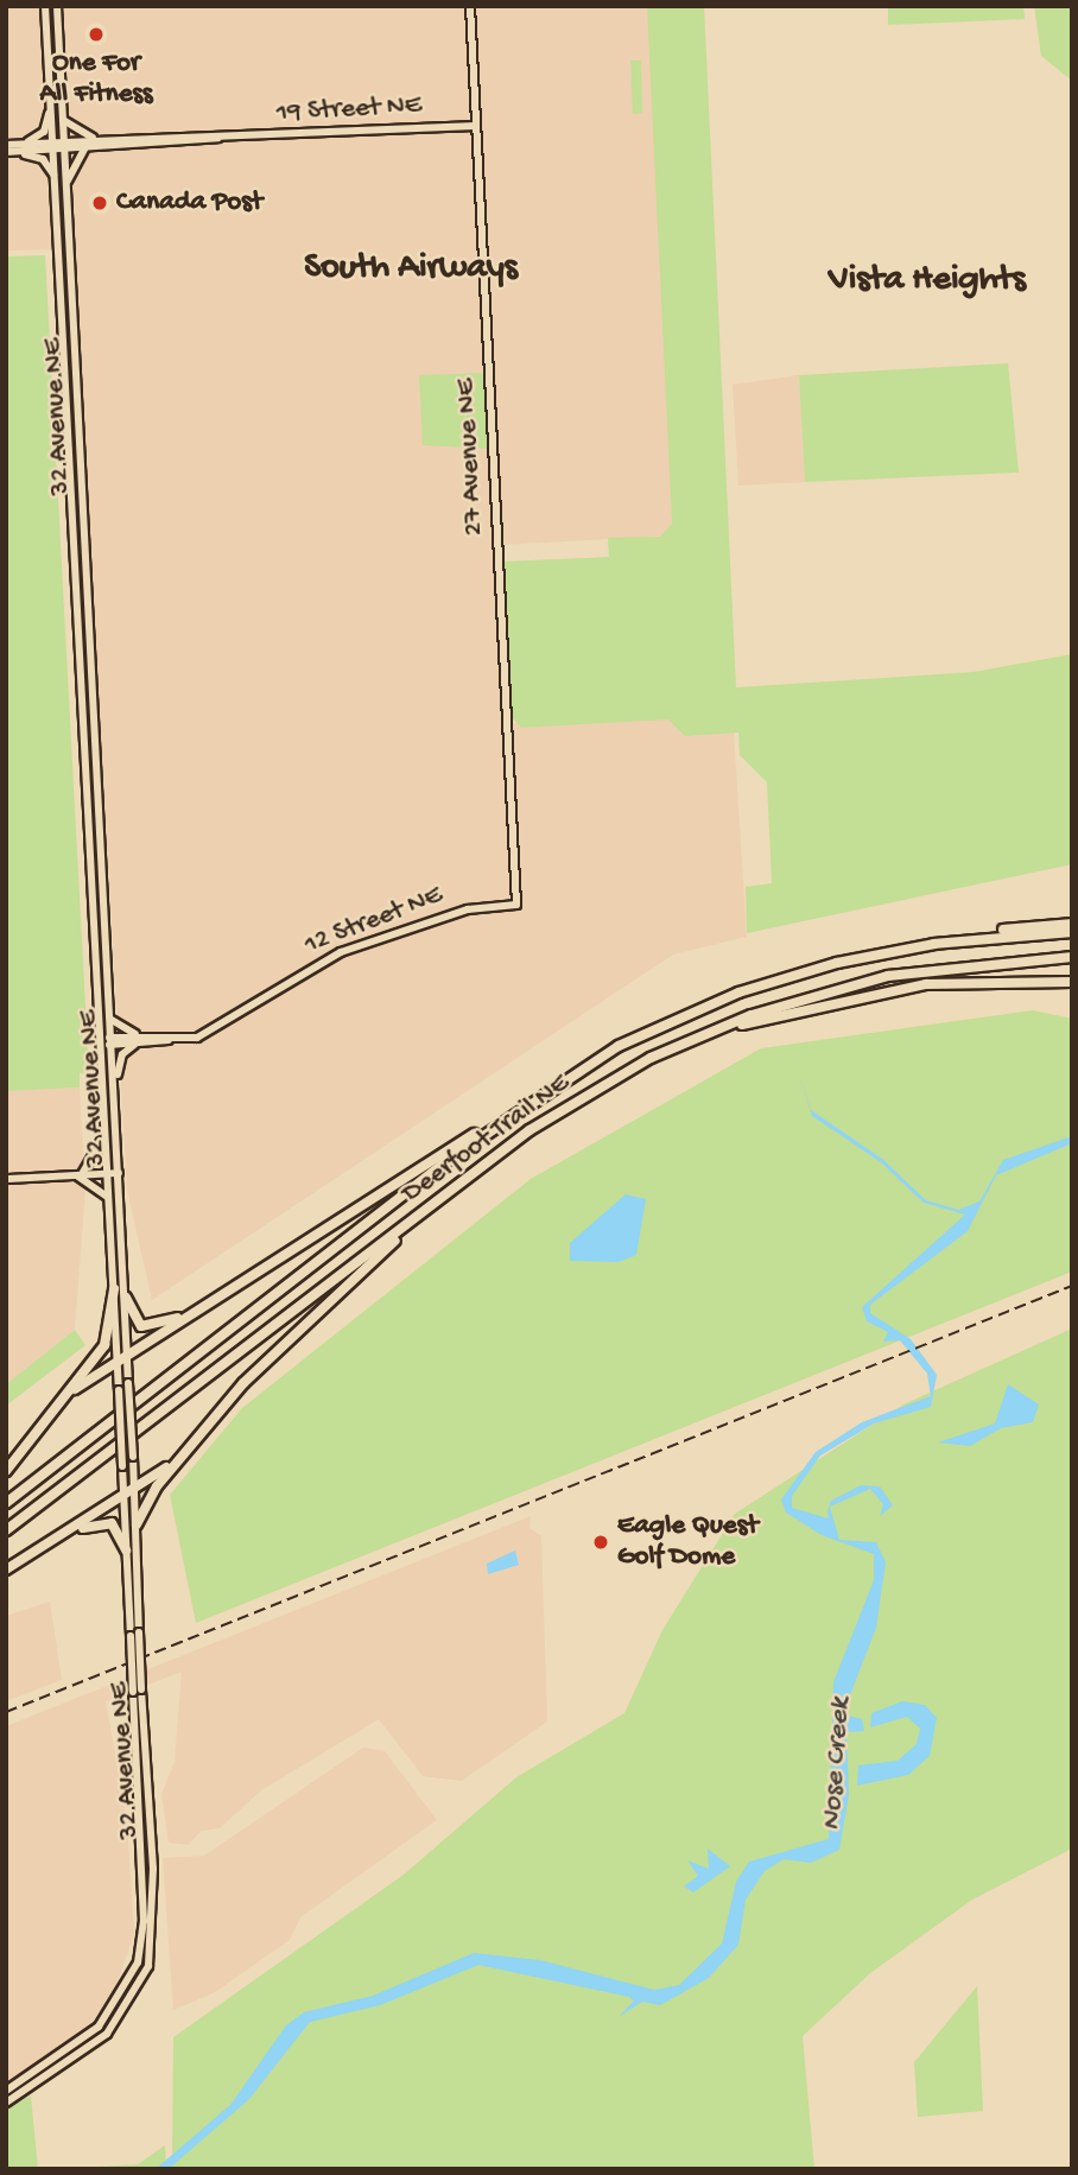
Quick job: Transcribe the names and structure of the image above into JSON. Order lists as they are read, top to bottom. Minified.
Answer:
{"streets":{"highway":["Deerfoot Trail NE"],"main road":["19 Street NE","32 Avenue NE","27 Avenue NE","12 Street NE"]},"crossings":[["19 Street NE","32 Avenue NE"],["19 Street NE","27 Avenue NE"],["32 Avenue NE","12 Street NE"],["27 Avenue NE","12 Street NE"]],"districts":["South Airways","Vista Heights"],"water":["Nose Creek"],"places":["One For All Fitness","Canada Post","Eagle Quest Golf Dome"]}
